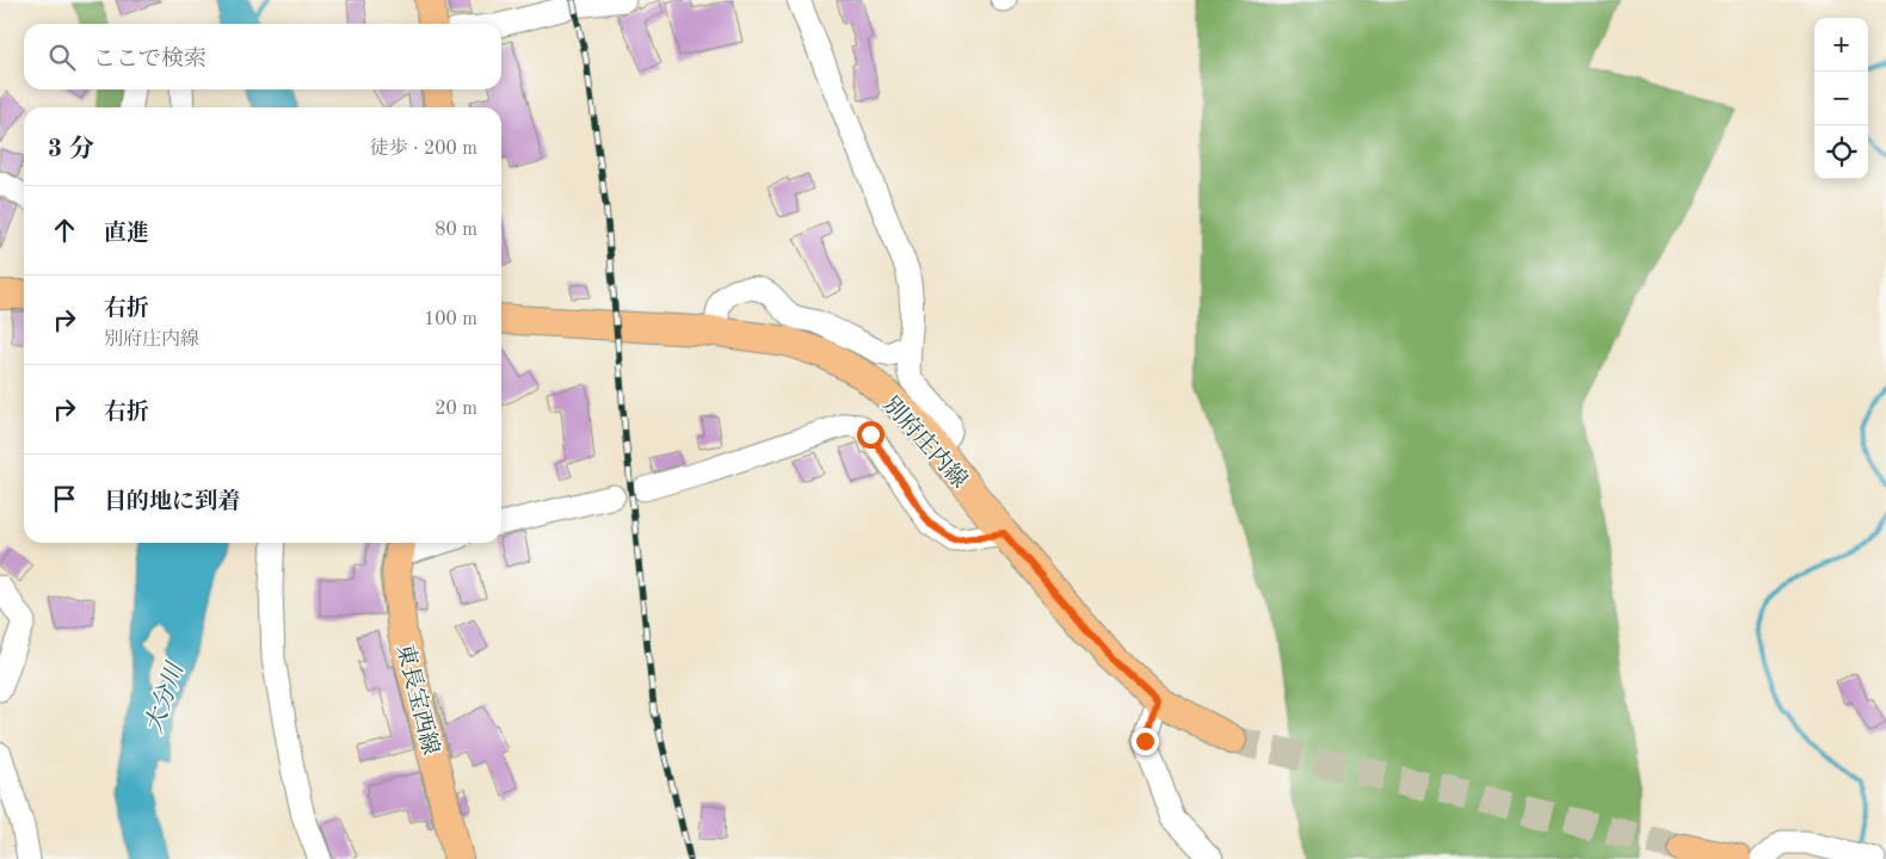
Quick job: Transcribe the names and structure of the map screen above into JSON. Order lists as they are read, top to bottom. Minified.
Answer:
{"streets":{"main road":["別府庄内線","東長宝西線"]},"water":["大分川"],"page":{"map_buttons":["+","−"],"search":"ここで検索","heading":["3 分","徒歩 · 200 m"],"list":[["直進","80 m"],["右折","別府庄内線","100 m"],["右折","20 m"],"目的地に到着"]}}
